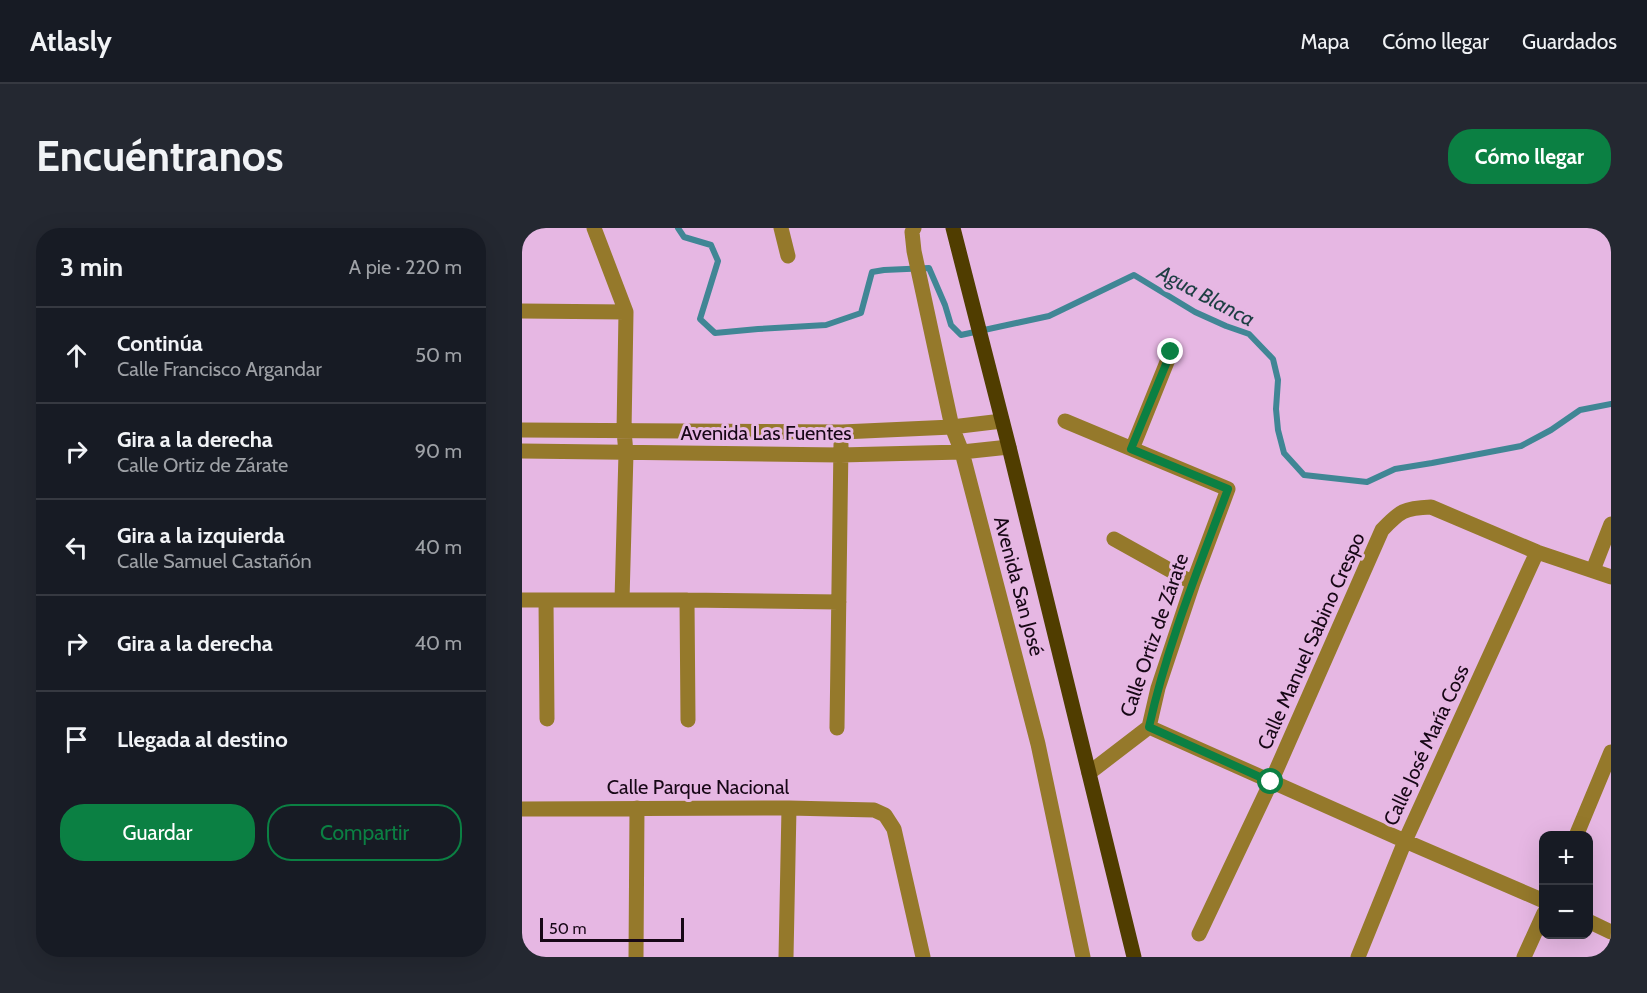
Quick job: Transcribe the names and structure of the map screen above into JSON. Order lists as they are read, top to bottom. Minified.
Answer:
{"streets":{"street":["Avenida Las Fuentes","Avenida San José","Calle Ortiz de Zárate","Calle Manuel Sabino Crespo","Calle José María Coss","Calle Parque Nacional"]},"crossings":[["Avenida Las Fuentes","Avenida San José"],["Calle Manuel Sabino Crespo","Calle José María Coss"]],"water":["Agua Blanca"],"scale_bar":"50 m","page":{"header":"Atlasly","nav":["Mapa","Cómo llegar","Guardados"],"buttons":["Cómo llegar",["Guardar","Compartir"]],"title":"Encuéntranos","heading":["3 min","A pie · 220 m"],"list":[["Continúa","Calle Francisco Argandar","50 m"],["Gira a la derecha","Calle Ortiz de Zárate","90 m"],["Gira a la izquierda","Calle Samuel Castañón","40 m"],["Gira a la derecha","40 m"],"Llegada al destino"],"map_buttons":["+","−"],"scale":"50 m"}}
